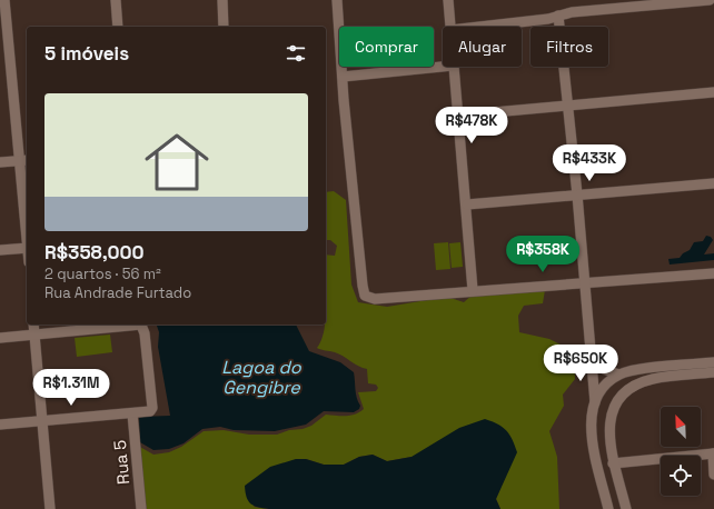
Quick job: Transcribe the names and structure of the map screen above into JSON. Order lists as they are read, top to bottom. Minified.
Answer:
{"streets":{"street":["Rua 5"]},"water":["Lagoa do Gengibre"],"north":"top left","page":{"chip":["Comprar","Alugar","Filtros"],"heading":"5 imóveis","list":[{"name":"R$358,000","note":"2 quartos · 56 m² · Rua Andrade Furtado"}],"price":["R$478K","R$433K","R$358K","R$650K","R$1.31M"]}}
